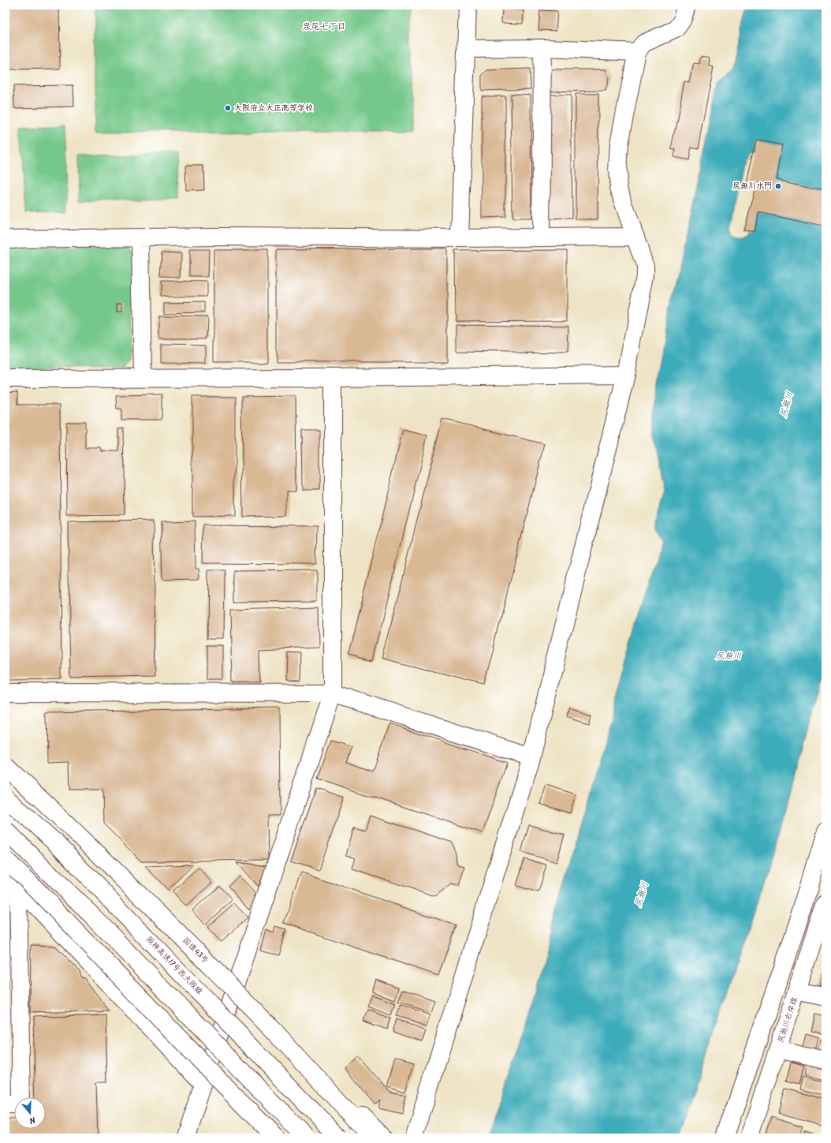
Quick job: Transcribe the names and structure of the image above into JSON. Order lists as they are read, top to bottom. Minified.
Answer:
{"streets":{"main road":["国道43号","阪神高速17号西大阪線","尻無川右岸線"]},"districts":["泉尾七丁目"],"water":["尻無川"],"places":["大阪府立大正高等学校","尻無川水門"],"north":"bottom"}
